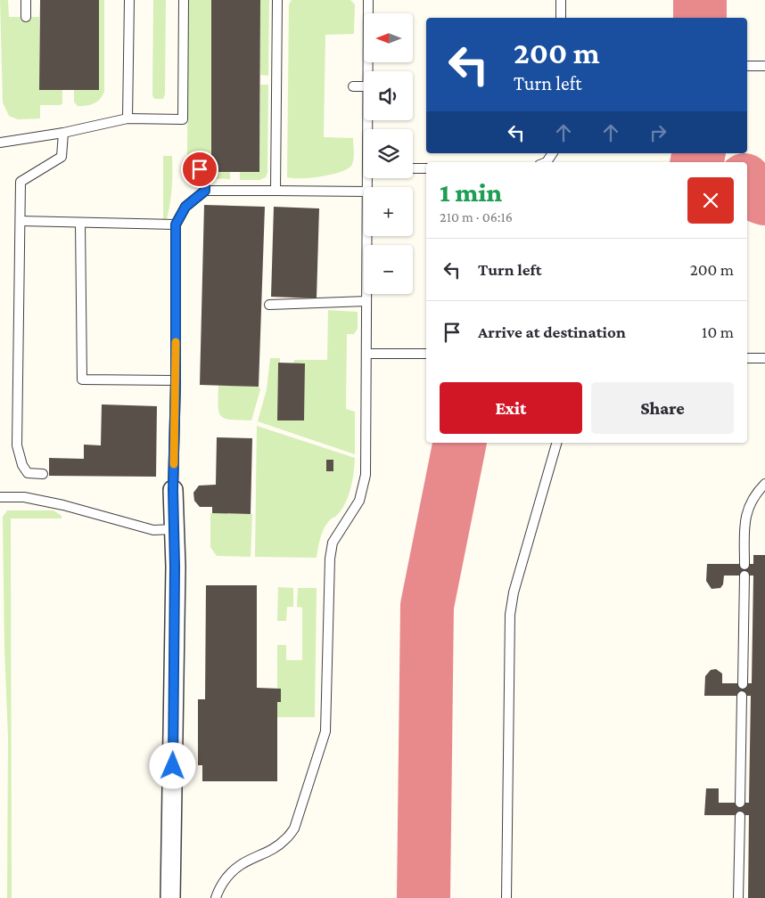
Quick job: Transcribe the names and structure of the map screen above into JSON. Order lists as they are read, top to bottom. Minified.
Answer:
{"north":"left","page":{"map_buttons":["+","−"],"turn":["200 m","Turn left"],"heading":["1 min","210 m · 06:16"],"list":[{"name":"Turn left","value":"200 m"},{"name":"Arrive at destination","value":"10 m"}],"buttons":["Exit","Share"]}}
